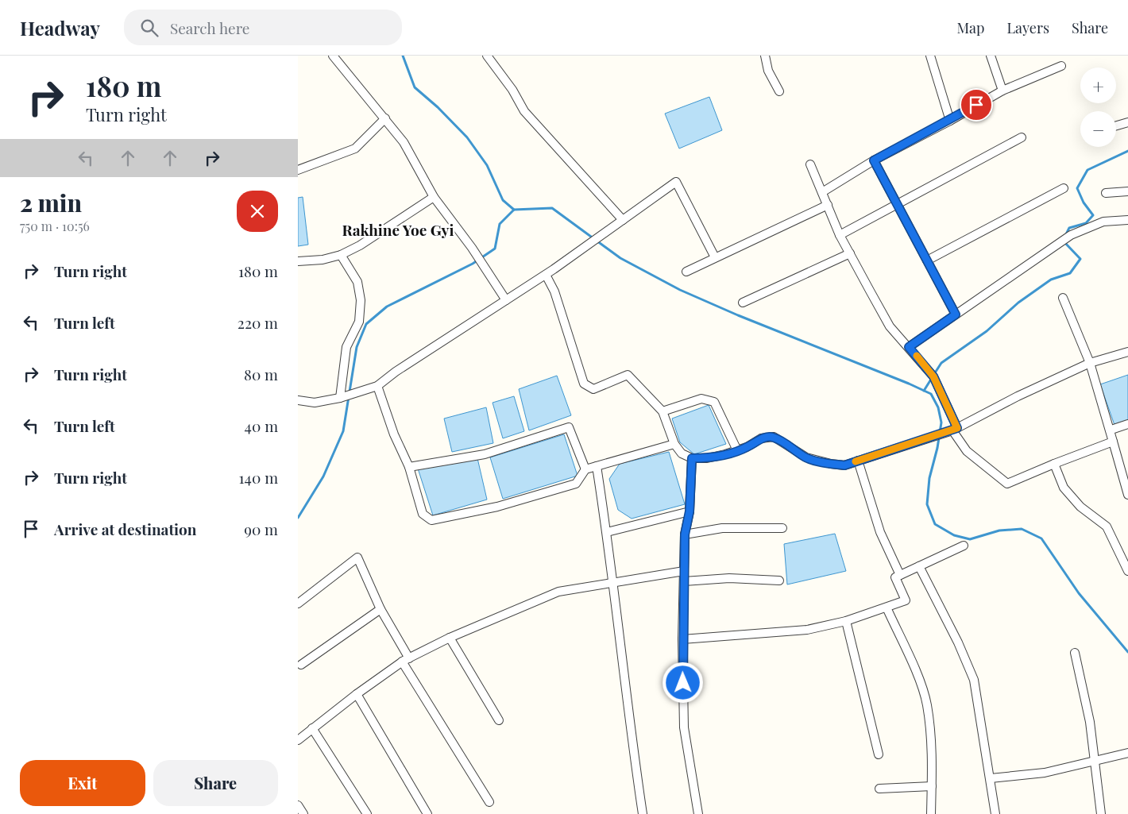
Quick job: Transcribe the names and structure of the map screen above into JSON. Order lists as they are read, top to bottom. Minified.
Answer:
{"districts":["Rakhine Yoe Gyi"],"page":{"header":"Headway","search":"Search here","nav":["Map","Layers","Share"],"turn":["180 m","Turn right"],"map_buttons":["+","−"],"heading":["2 min","750 m · 10:56"],"list":[{"name":"Turn right","value":"180 m"},{"name":"Turn left","value":"220 m"},{"name":"Turn right","value":"80 m"},{"name":"Turn left","value":"40 m"},{"name":"Turn right","value":"140 m"},{"name":"Arrive at destination","value":"90 m"}],"buttons":["Exit","Share"]}}
